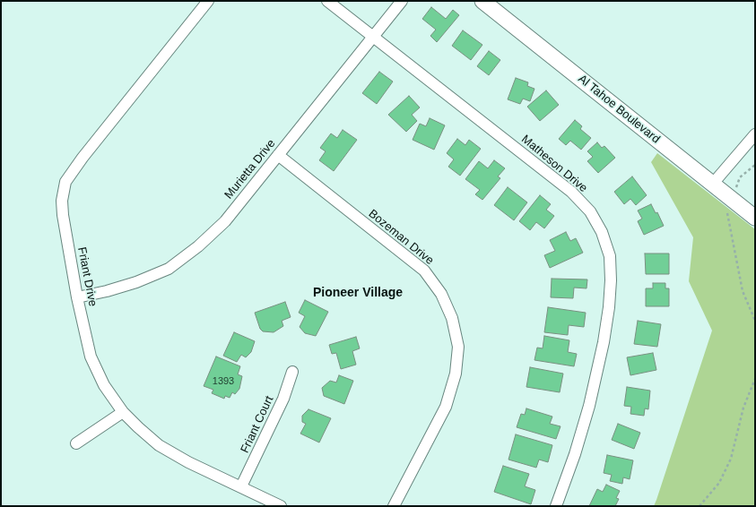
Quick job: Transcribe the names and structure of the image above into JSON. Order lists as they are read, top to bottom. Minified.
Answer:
{"streets":{"main road":["Al Tahoe Boulevard"],"street":["Matheson Drive","Murietta Drive","Bozeman Drive","Friant Drive","Friant Court"]},"crossings":[["Matheson Drive","Murietta Drive"],["Murietta Drive","Bozeman Drive"],["Murietta Drive","Friant Drive"],["Friant Drive","Friant Court"]],"districts":["Pioneer Village"],"house_numbers":["1393"]}
